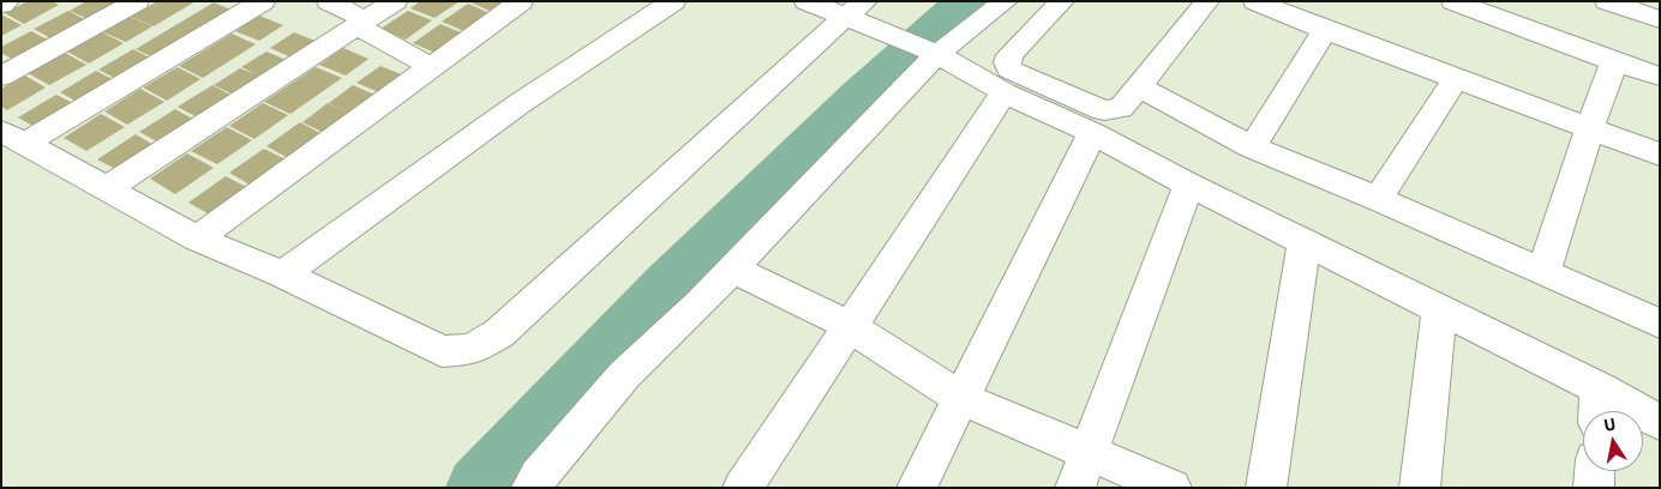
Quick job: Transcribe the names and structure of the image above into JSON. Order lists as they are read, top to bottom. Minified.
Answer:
{"north":"top"}
